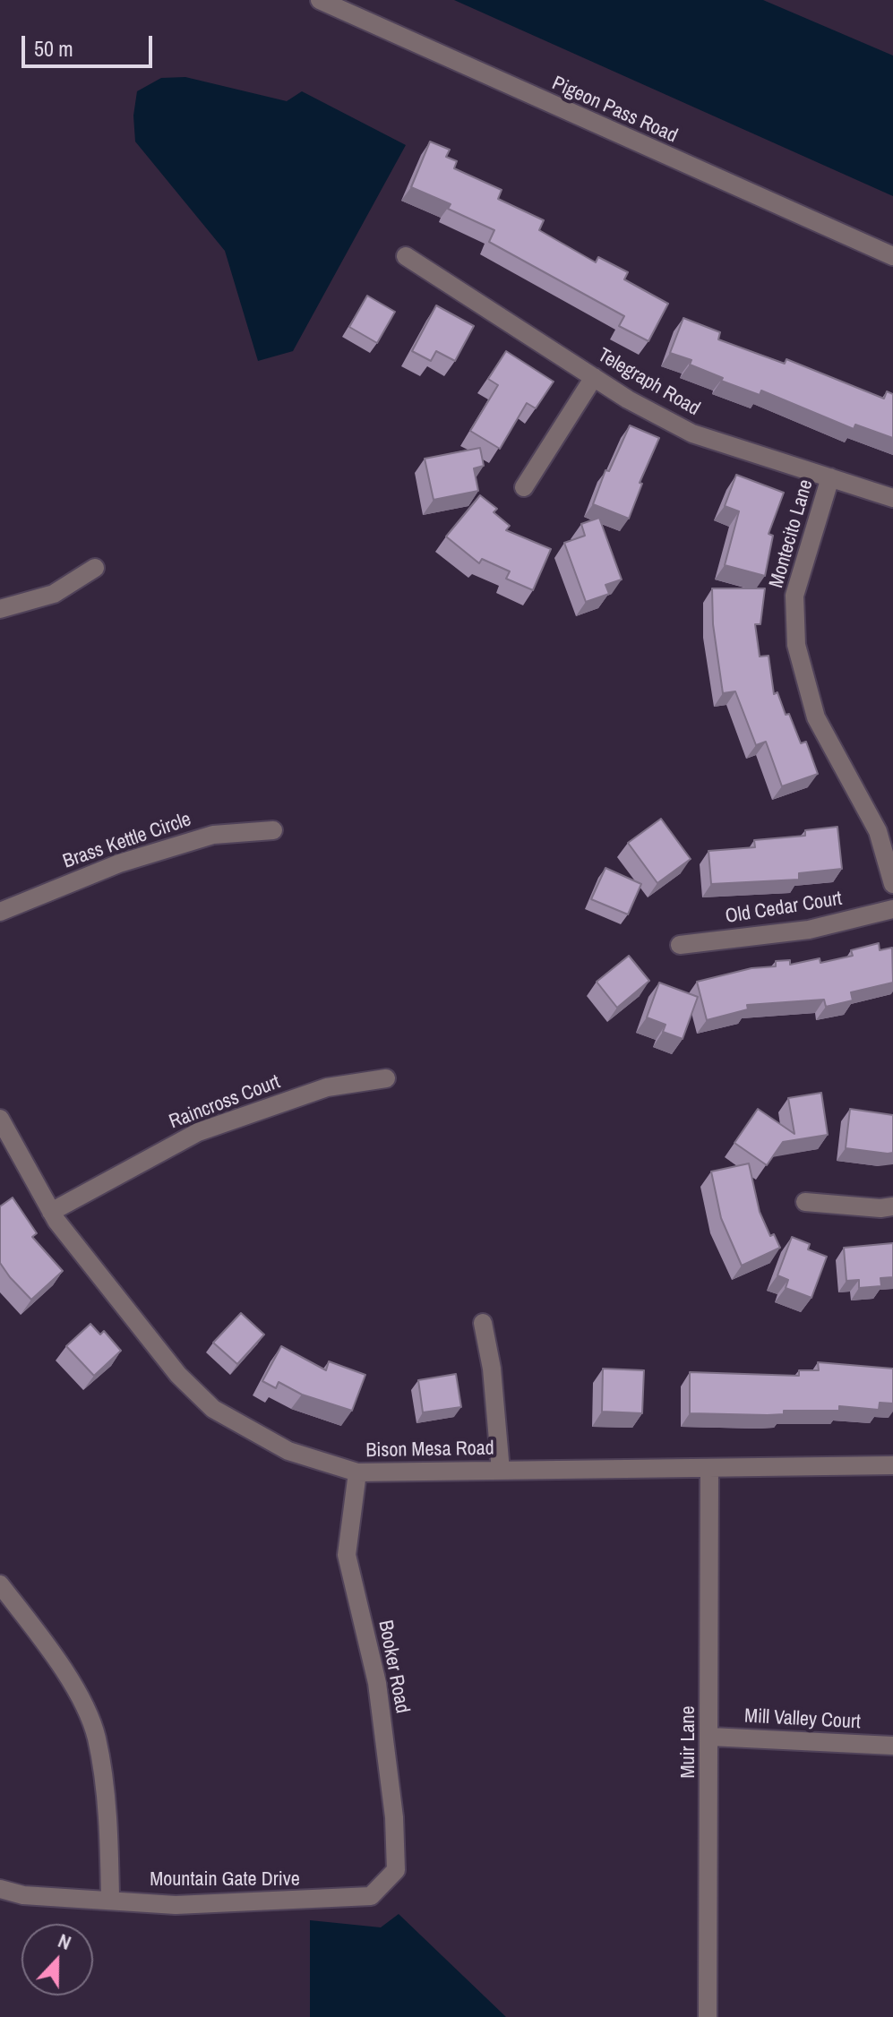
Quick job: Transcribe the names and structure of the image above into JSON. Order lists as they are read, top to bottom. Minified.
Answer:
{"streets":{"street":["Pigeon Pass Road","Telegraph Road","Montecito Lane","Brass Kettle Circle","Old Cedar Court","Raincross Court","Bison Mesa Road","Booker Road","Mill Valley Court","Muir Lane","Mountain Gate Drive"]},"crossings":[["Telegraph Road","Montecito Lane"],["Raincross Court","Bison Mesa Road"],["Bison Mesa Road","Booker Road"],["Bison Mesa Road","Muir Lane"],["Booker Road","Mountain Gate Drive"],["Mill Valley Court","Muir Lane"]],"scale_bar":"50 m","north":"top"}
